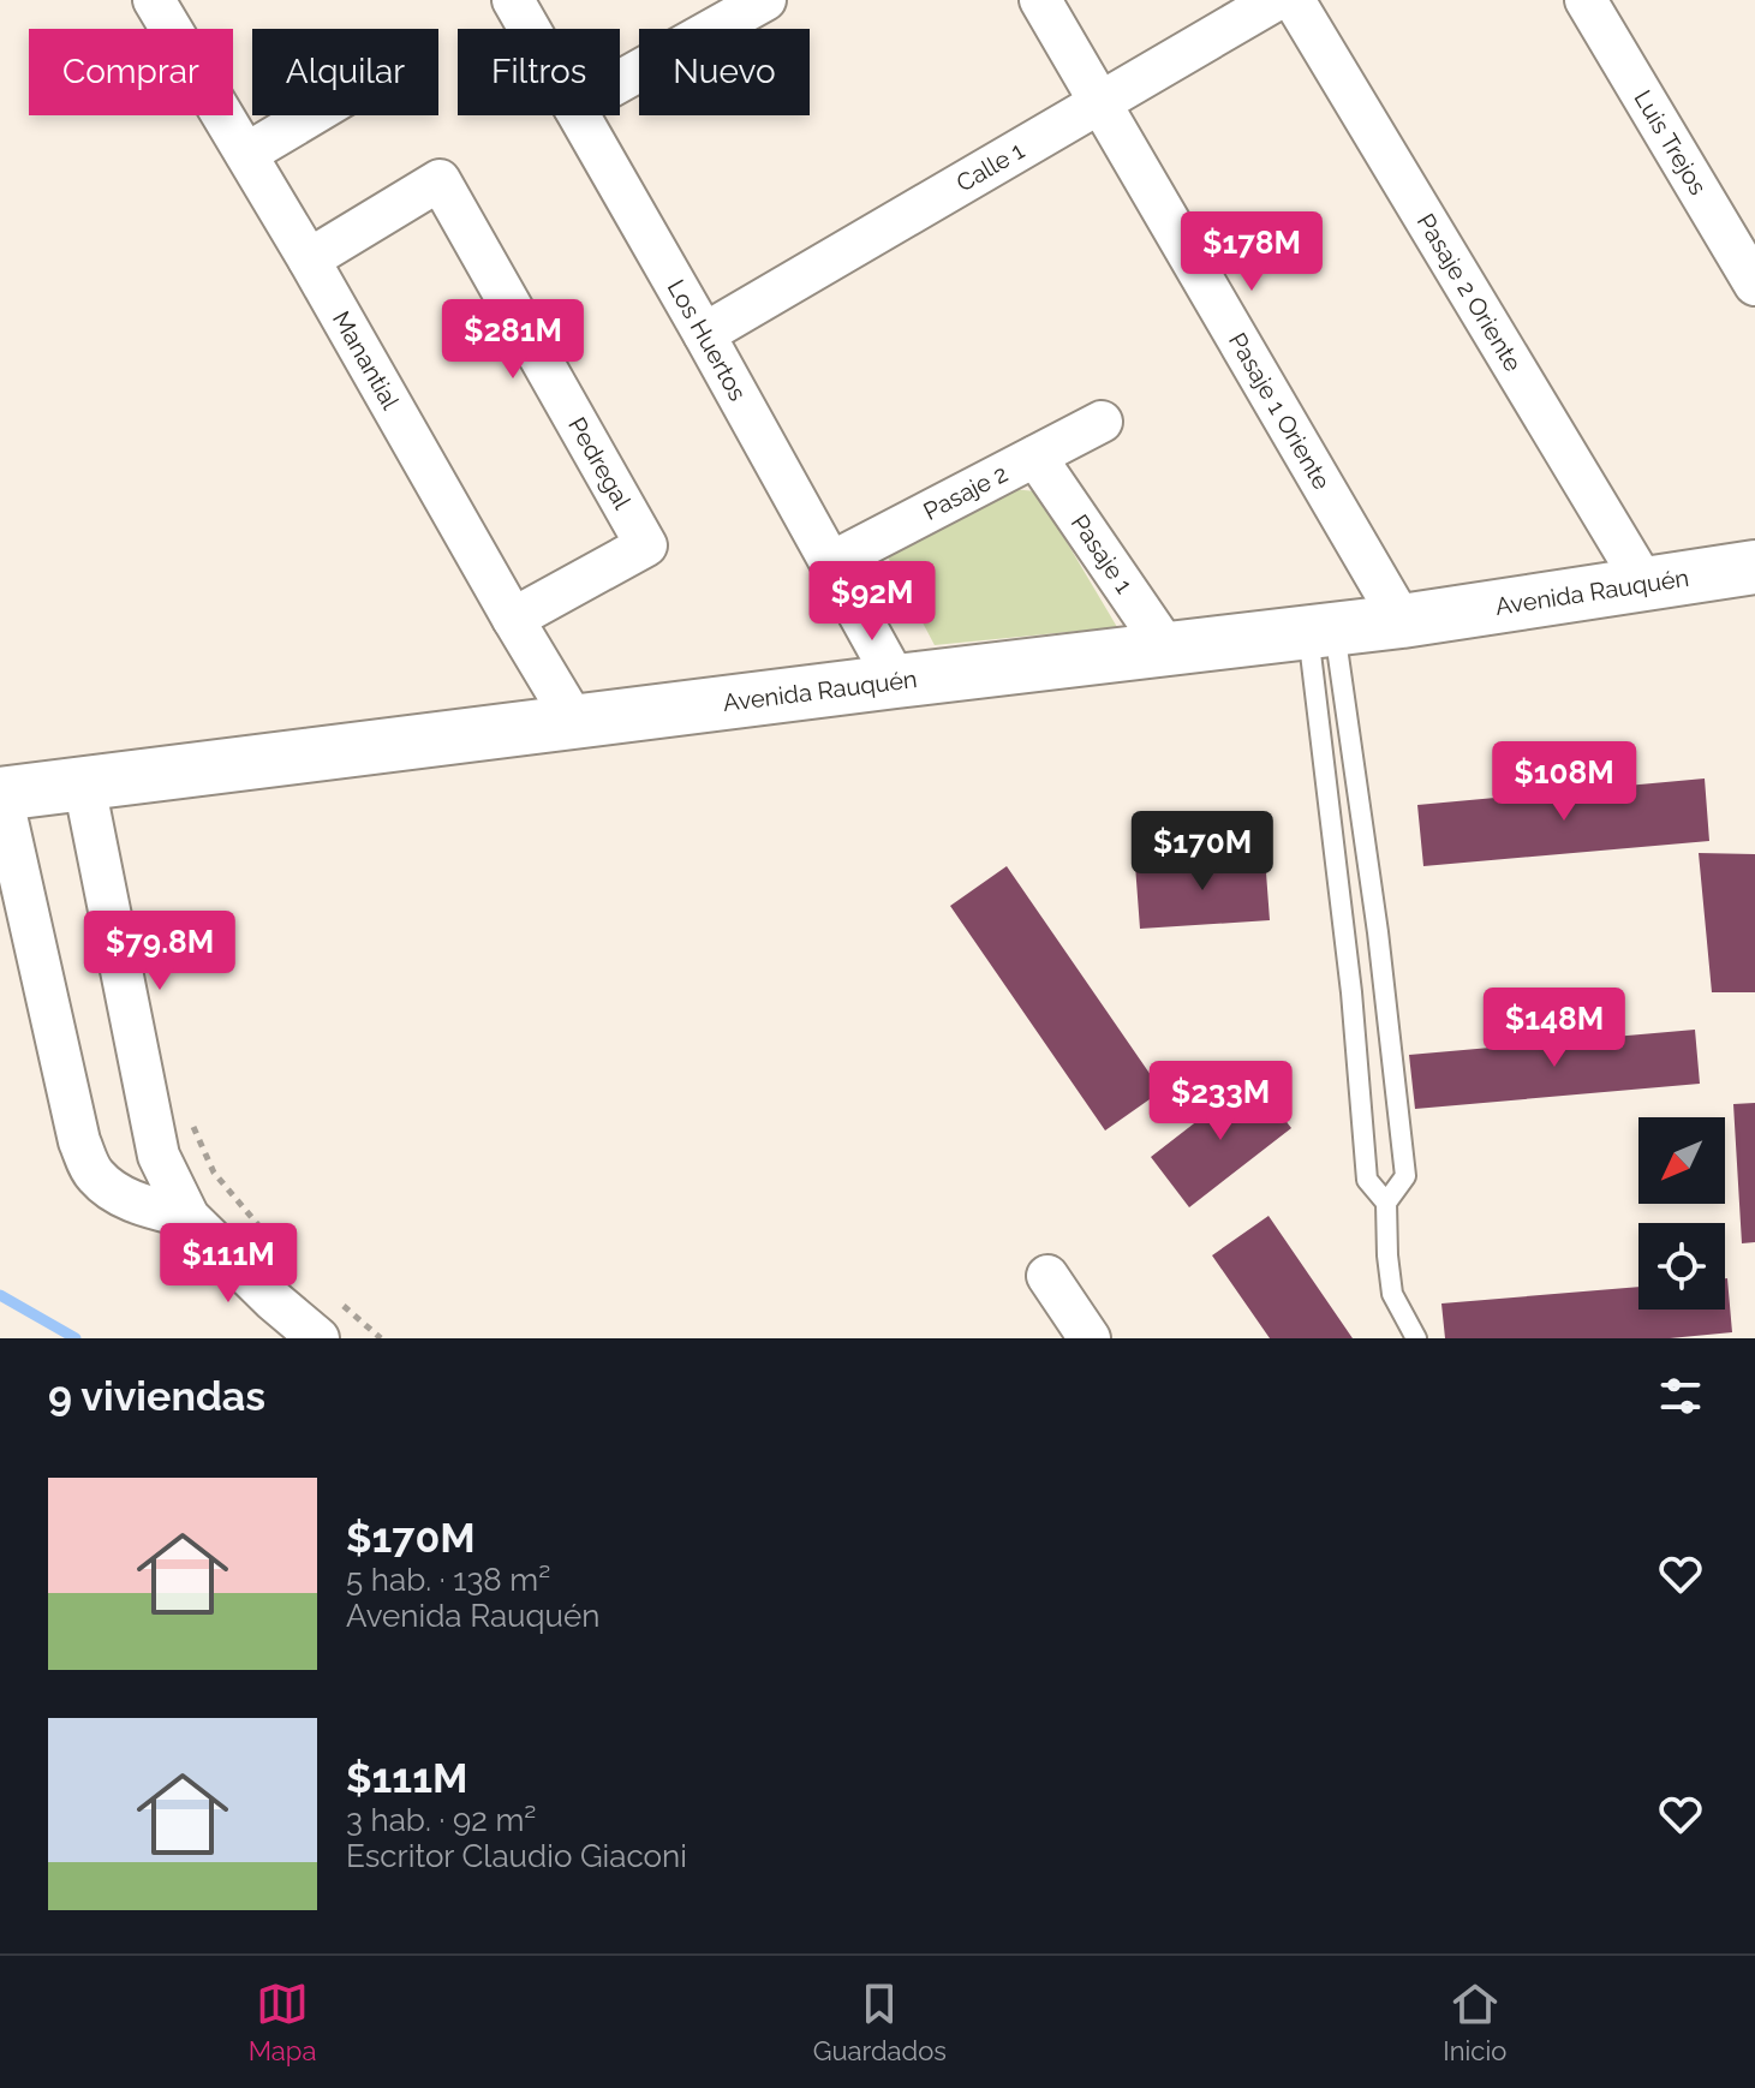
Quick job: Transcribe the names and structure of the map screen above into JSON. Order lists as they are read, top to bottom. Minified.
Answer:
{"streets":{"main road":["Avenida Rauquén"],"street":["Luis Trejos","Calle 1","Pasaje 2 Oriente","Los Huertos","Manantial","Pasaje 1 Oriente","Pedregal","Pasaje 2","Pasaje 1"]},"crossings":[["Calle 1","Los Huertos"],["Calle 1","Pasaje 1 Oriente"],["Pasaje 2 Oriente","Avenida Rauquén"],["Los Huertos","Pasaje 2"],["Los Huertos","Avenida Rauquén"],["Manantial","Pedregal"],["Manantial","Avenida Rauquén"],["Pasaje 1 Oriente","Avenida Rauquén"],["Pasaje 2","Pasaje 1"],["Pasaje 1","Avenida Rauquén"]],"north":"bottom left","page":{"chip":["Comprar","Alquilar","Filtros","Nuevo"],"price":["$178M","$281M","$92M","$108M","$170M","$79.8M","$148M","$233M","$111M"],"heading":"9 viviendas","list":[{"name":"$170M","note":"5 hab. · 138 m² · Avenida Rauquén"},{"name":"$111M","note":"3 hab. · 92 m² · Escritor Claudio Giaconi"}],"tabs":["Mapa","Guardados","Inicio"]}}
